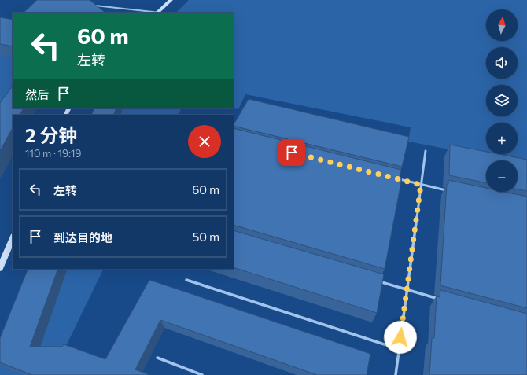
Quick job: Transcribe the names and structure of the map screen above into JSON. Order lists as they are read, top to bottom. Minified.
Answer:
{"north":"top","page":{"map_buttons":["+","−"],"turn":["60 m","左转"],"then":"然后","heading":["2 分钟","110 m · 19:19"],"list":[{"name":"左转","value":"60 m"},{"name":"到达目的地","value":"50 m"}]}}
